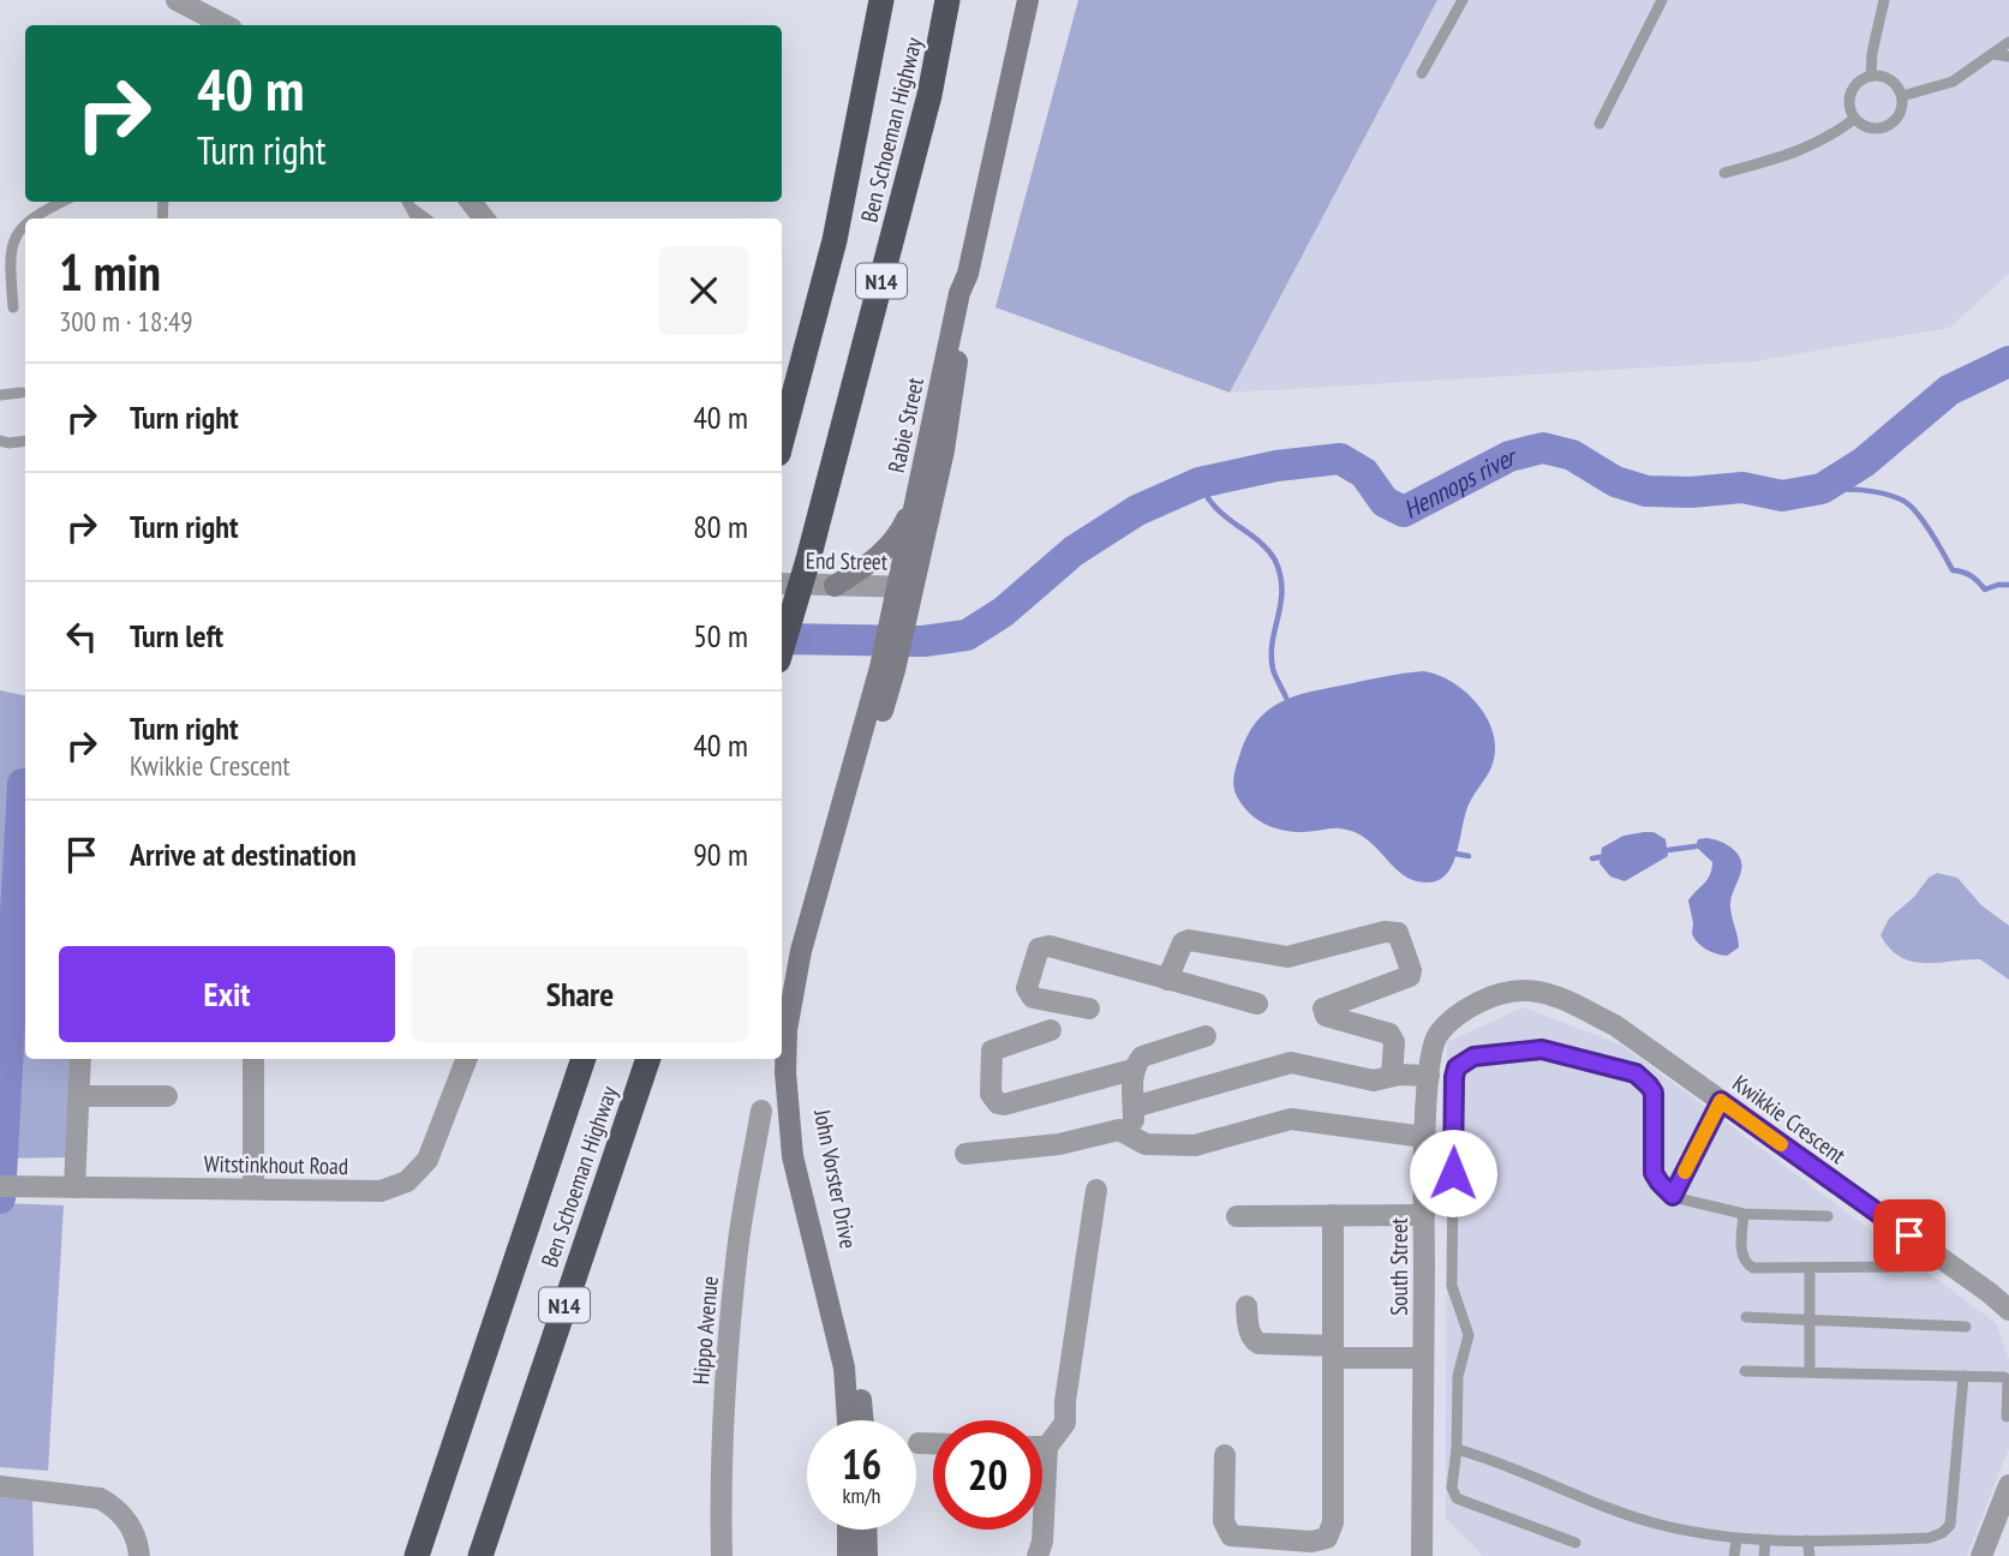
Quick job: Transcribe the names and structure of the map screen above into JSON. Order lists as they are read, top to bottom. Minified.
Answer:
{"streets":{"highway":["Ben Schoeman Highway","N14"],"main road":["Rabie Street","John Vorster Drive"],"street":["End Street","Kwikkie Crescent","Witstinkhout Road","South Street","Hippo Avenue"]},"crossings":[["Rabie Street","End Street"],["Rabie Street","John Vorster Drive"],["End Street","John Vorster Drive"],["Kwikkie Crescent","South Street"]],"water":["Hennops river"],"page":{"turn":["40 m","Turn right"],"heading":["1 min","300 m · 18:49"],"list":[{"name":"Turn right","value":"40 m"},{"name":"Turn right","value":"80 m"},{"name":"Turn left","value":"50 m"},{"name":"Turn right","note":"Kwikkie Crescent","value":"40 m"},{"name":"Arrive at destination","value":"90 m"}],"buttons":["Exit","Share"],"speed":"16 km/h","limit":"20"}}
